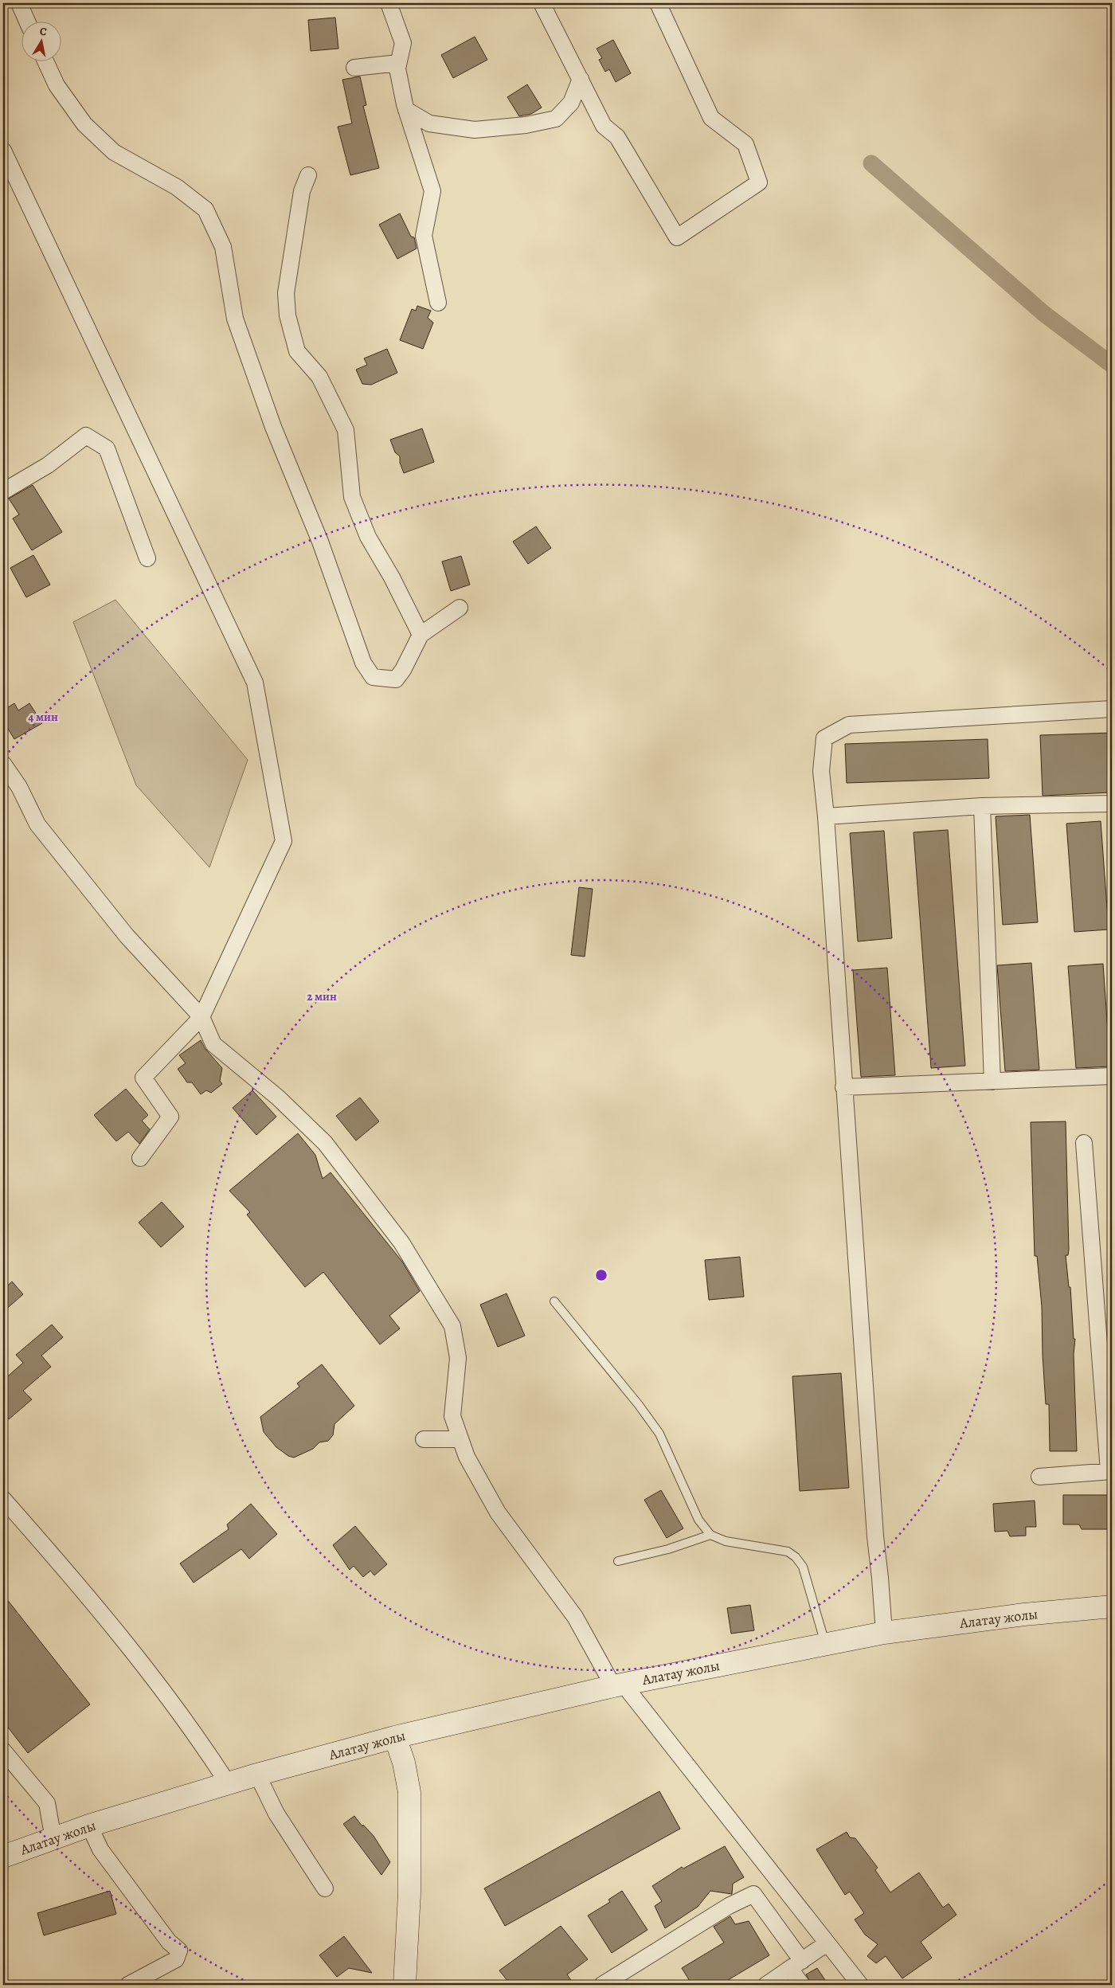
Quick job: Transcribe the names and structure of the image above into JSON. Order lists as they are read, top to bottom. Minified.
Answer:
{"streets":{"main road":["Алатау жолы"]},"north":"top","rings":["4 мин","2 мин"]}
